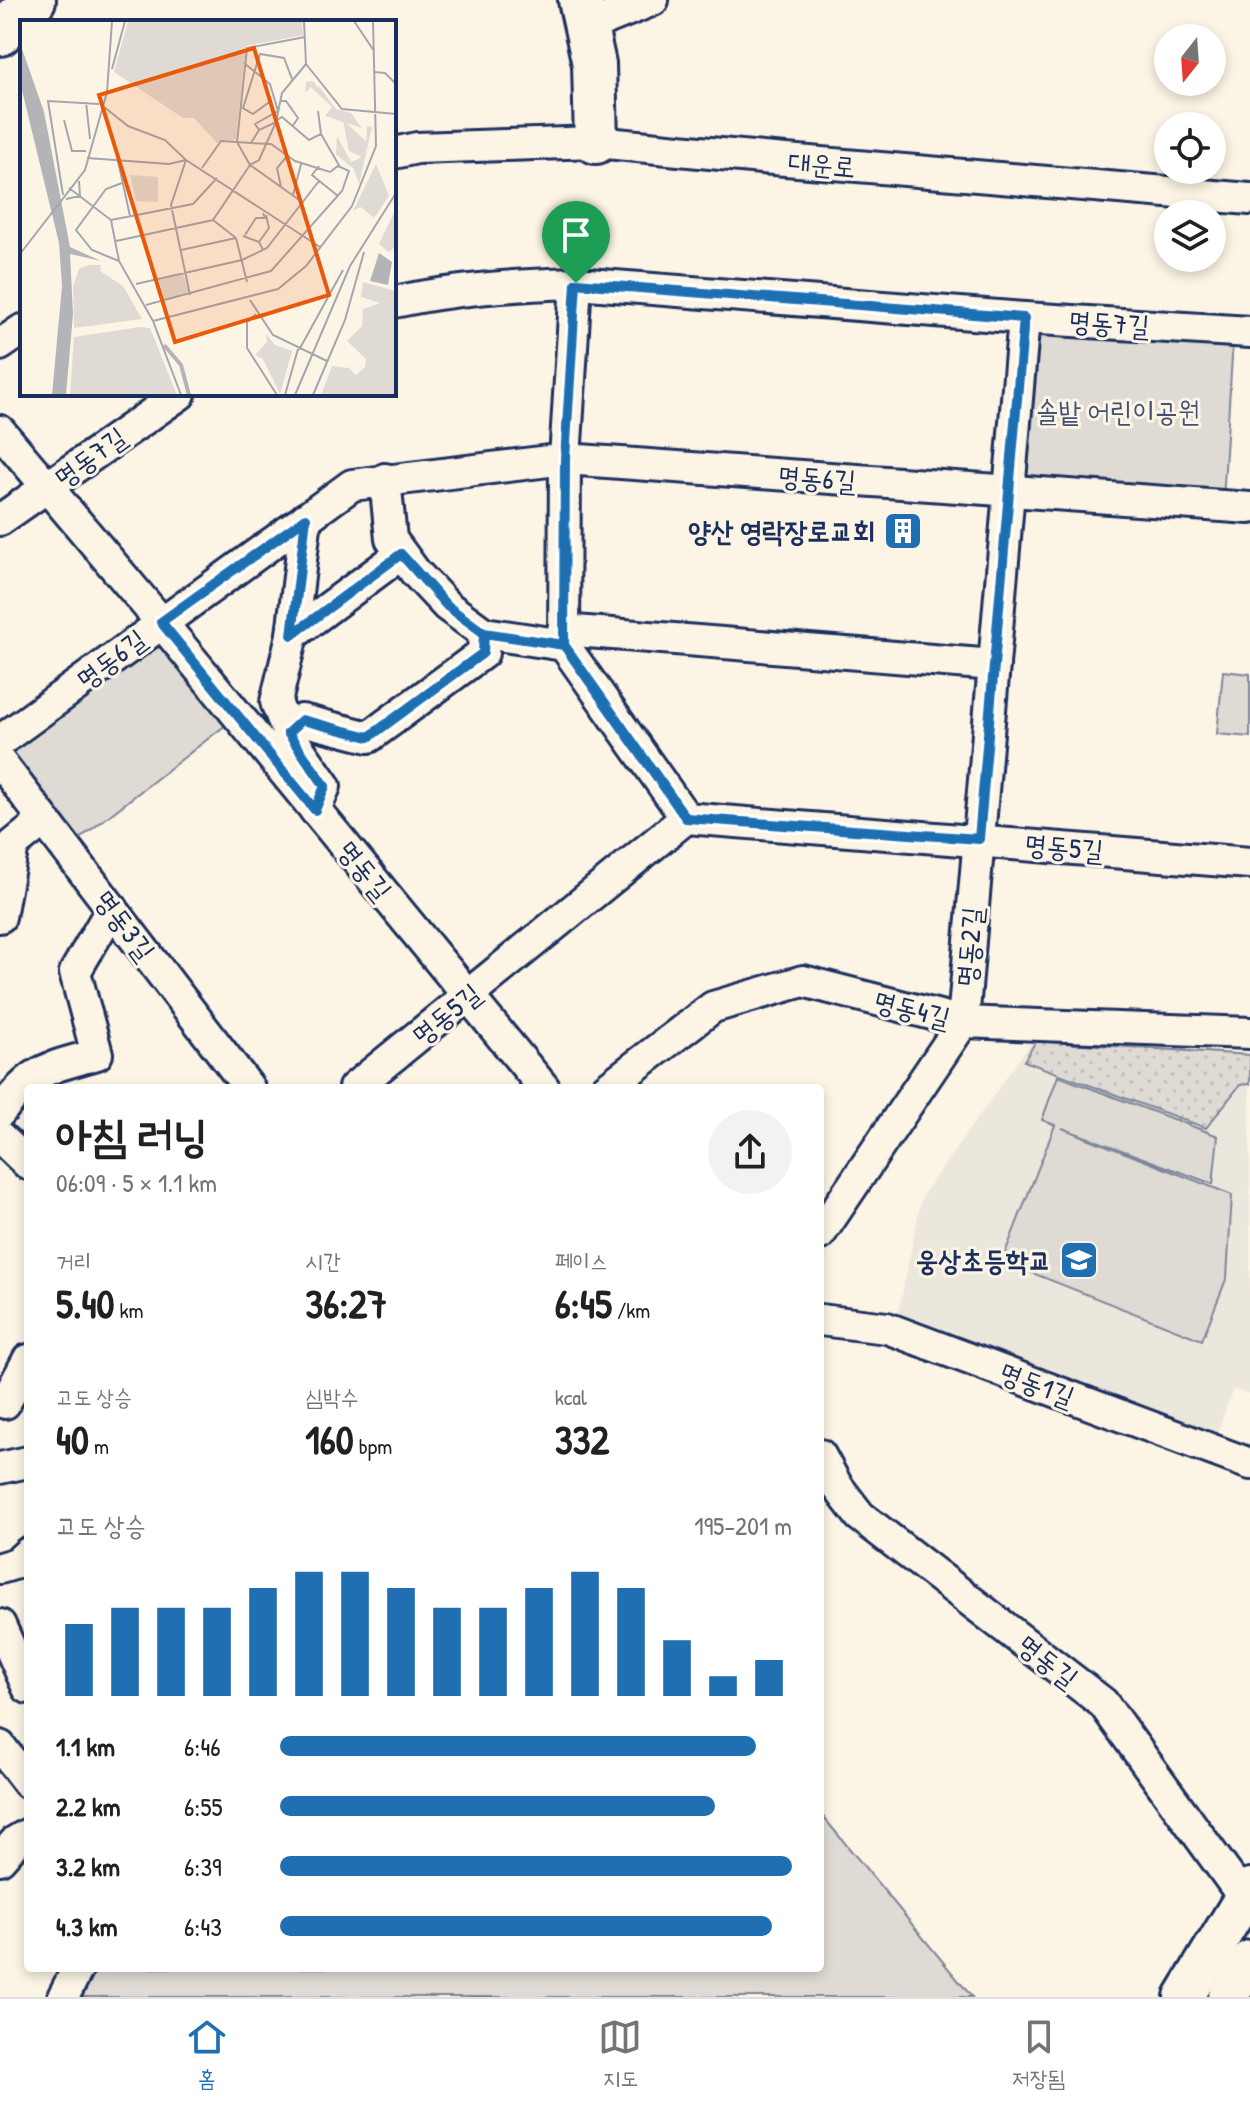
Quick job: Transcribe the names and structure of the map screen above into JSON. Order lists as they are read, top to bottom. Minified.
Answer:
{"streets":{"street":["대운로","명동7길","명동6길","명동5길","명동길","명동3길","명동2길","명동4길","명동1길"]},"crossings":[["명동7길","명동길"],["명동7길","명동2길"],["명동6길","명동길"],["명동6길","명동2길"],["명동5길","명동길"],["명동5길","명동2길"],["명동2길","명동4길"]],"parks":["솔밭 어린이공원"],"places":{"building":["양산 영락장로교회"],"school or university":["웅상초등학교"]},"north":"bottom","page":{"heading":["아침 러닝","06:09 · 5 × 1.1 km"],"stats":[["거리","5.40 km"],["시간","36:27"],["페이스","6:45 /km"],["고도 상승","40 m"],["심박수","160 bpm"],["kcal","332"]],"chart":["고도 상승","195–201 m"],"list":[{"name":"1.1 km","note":"6:46"},{"name":"2.2 km","note":"6:55"},{"name":"3.2 km","note":"6:39"},{"name":"4.3 km","note":"6:43"}],"tabs":["홈","지도","저장됨"]}}
